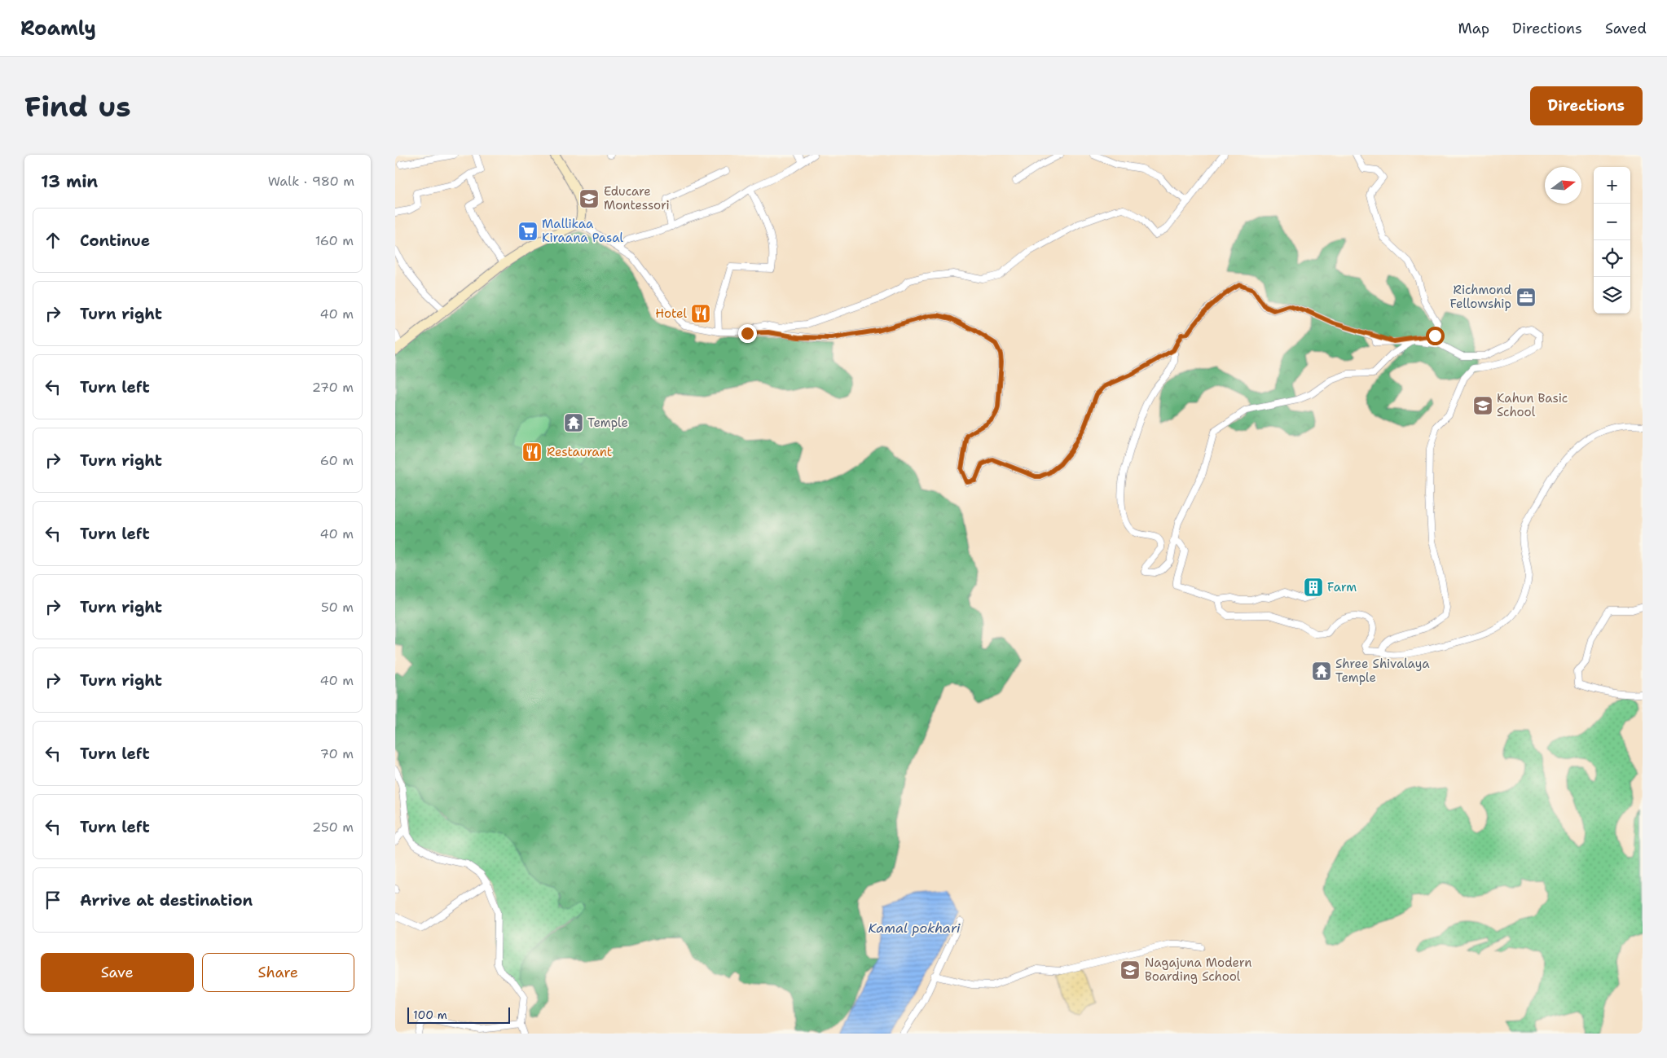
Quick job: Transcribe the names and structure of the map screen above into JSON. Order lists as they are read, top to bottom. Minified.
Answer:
{"water":["Kamal pokhari"],"places":{"school or university":["Educare Montessori","Kahun Basic School","Nagajuna Modern Boarding School"],"supermarket":["Mallikaa Kiraana Pasal"],"office":["Richmond Fellowship"],"restaurant":["Hotel","Restaurant"],"temple":["Temple","Shree Shivalaya Temple"],"building":["Farm"]},"scale_bar":"100 m","north":"right","page":{"header":"Roamly","nav":["Map","Directions","Saved"],"buttons":["Directions",["Save","Share"]],"title":"Find us","heading":["13 min","Walk · 980 m"],"map_buttons":["+","−"],"list":[["Continue","160 m"],["Turn right","40 m"],["Turn left","270 m"],["Turn right","60 m"],["Turn left","40 m"],["Turn right","50 m"],["Turn right","40 m"],["Turn left","70 m"],["Turn left","250 m"],"Arrive at destination"],"scale":"100 m"}}
